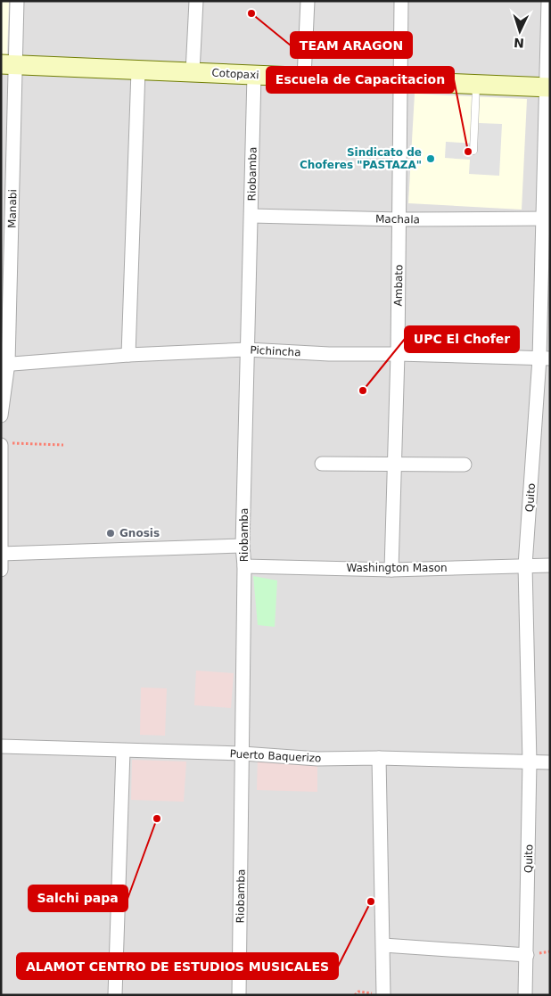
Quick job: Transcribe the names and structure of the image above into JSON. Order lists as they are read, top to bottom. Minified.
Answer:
{"streets":{"street":["Cotopaxi","Riobamba","Manabi","Machala","Ambato","Pichincha","Quito","Washington Mason","Puerto Baquerizo"]},"crossings":[["Cotopaxi","Riobamba"],["Cotopaxi","Manabi"],["Cotopaxi","Ambato"],["Cotopaxi","Quito"],["Riobamba","Machala"],["Riobamba","Pichincha"],["Riobamba","Washington Mason"],["Riobamba","Puerto Baquerizo"],["Manabi","Pichincha"],["Machala","Ambato"],["Machala","Quito"],["Ambato","Pichincha"],["Ambato","Washington Mason"],["Pichincha","Quito"],["Quito","Washington Mason"],["Quito","Puerto Baquerizo"]],"places":["TEAM ARAGON","Escuela de Capacitacion","Sindicato de Choferes \"PASTAZA\"","UPC El Chofer","Gnosis","Salchi papa","ALAMOT CENTRO DE ESTUDIOS MUSICALES"],"north":"bottom"}
